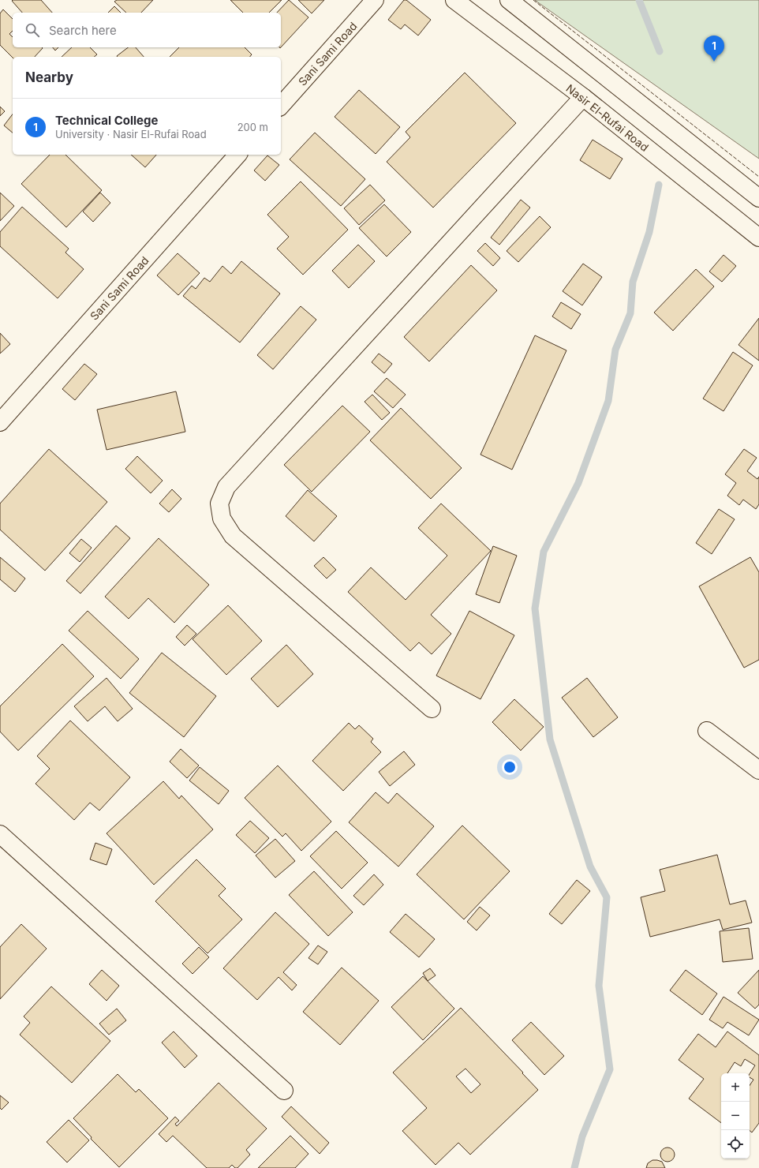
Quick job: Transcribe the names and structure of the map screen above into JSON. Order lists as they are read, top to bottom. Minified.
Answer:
{"streets":{"street":["Sani Sami Road","Nasir El-Rufai Road"]},"page":{"search":"Search here","pins":"1","heading":"Nearby","list":[{"mark":"1","name":"Technical College","note":"University · Nasir El-Rufai Road","value":"200 m"}],"map_buttons":["+","−"]}}
